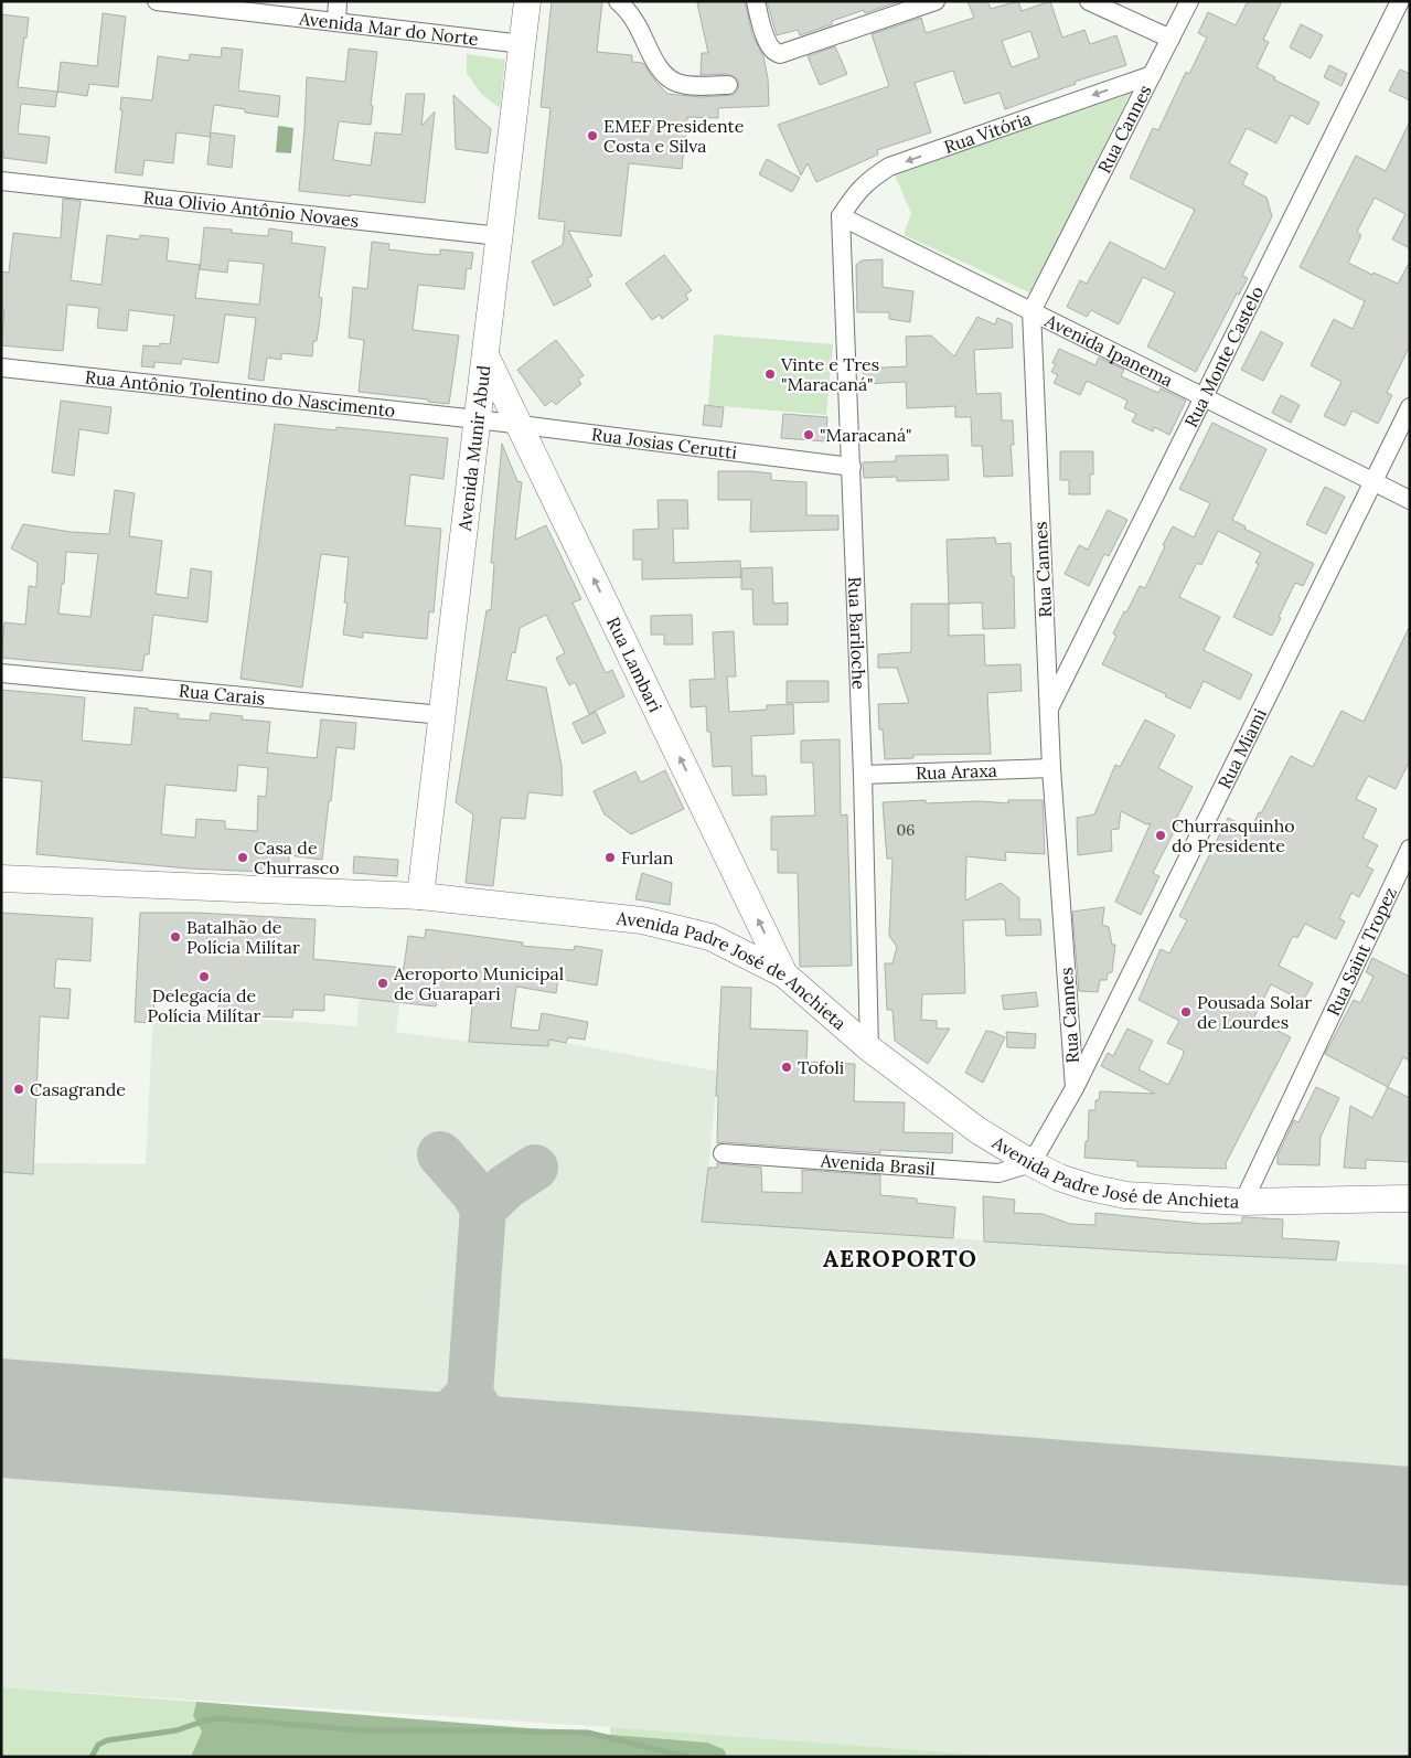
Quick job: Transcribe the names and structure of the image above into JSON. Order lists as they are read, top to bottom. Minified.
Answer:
{"streets":{"street":["Avenida Mar do Norte","Rua Cannes","Rua Vitória","Rua Olivio Antônio Novaes","Avenida Ipanema","Rua Monte Castelo","Rua Antônio Tolentino do Nascimento","Rua Josias Cerutti","Avenida Munir Abud","Rua Bariloche","Rua Lambari","Rua Carais","Rua Miami","Rua Araxa","Rua Saint Tropez","Avenida Padre José de Anchieta","Avenida Brasil"]},"crossings":[["Avenida Mar do Norte","Avenida Munir Abud"],["Rua Cannes","Rua Vitória"],["Rua Cannes","Avenida Ipanema"],["Rua Cannes","Rua Monte Castelo"],["Rua Cannes","Rua Miami"],["Rua Cannes","Rua Araxa"],["Rua Cannes","Avenida Padre José de Anchieta"],["Rua Cannes","Avenida Brasil"],["Rua Vitória","Avenida Ipanema"],["Rua Vitória","Rua Bariloche"],["Rua Olivio Antônio Novaes","Avenida Munir Abud"],["Avenida Ipanema","Rua Monte Castelo"],["Avenida Ipanema","Rua Bariloche"],["Avenida Ipanema","Rua Miami"],["Rua Antônio Tolentino do Nascimento","Rua Josias Cerutti"],["Rua Antônio Tolentino do Nascimento","Avenida Munir Abud"],["Rua Josias Cerutti","Avenida Munir Abud"],["Rua Josias Cerutti","Rua Bariloche"],["Rua Josias Cerutti","Rua Lambari"],["Avenida Munir Abud","Rua Lambari"],["Avenida Munir Abud","Rua Carais"],["Avenida Munir Abud","Avenida Padre José de Anchieta"],["Rua Bariloche","Rua Araxa"],["Rua Bariloche","Avenida Padre José de Anchieta"],["Rua Lambari","Avenida Padre José de Anchieta"],["Rua Saint Tropez","Avenida Padre José de Anchieta"],["Avenida Padre José de Anchieta","Avenida Brasil"]],"one_way":["Rua Vitória","Rua Lambari"],"districts":["AEROPORTO"],"places":["EMEF Presidente Costa e Silva","Vinte e Tres \"Maracaná\"","\"Maracaná\"","Churrasquinho do Presidente","Casa de Churrasco","Furlan","Batalhão de Polícia Milítar","Delegacía de Polícia Milítar","Aeroporto Municipal de Guarapari","Pousada Solar de Lourdes","Tofoli","Casagrande"],"house_numbers":["06"]}
